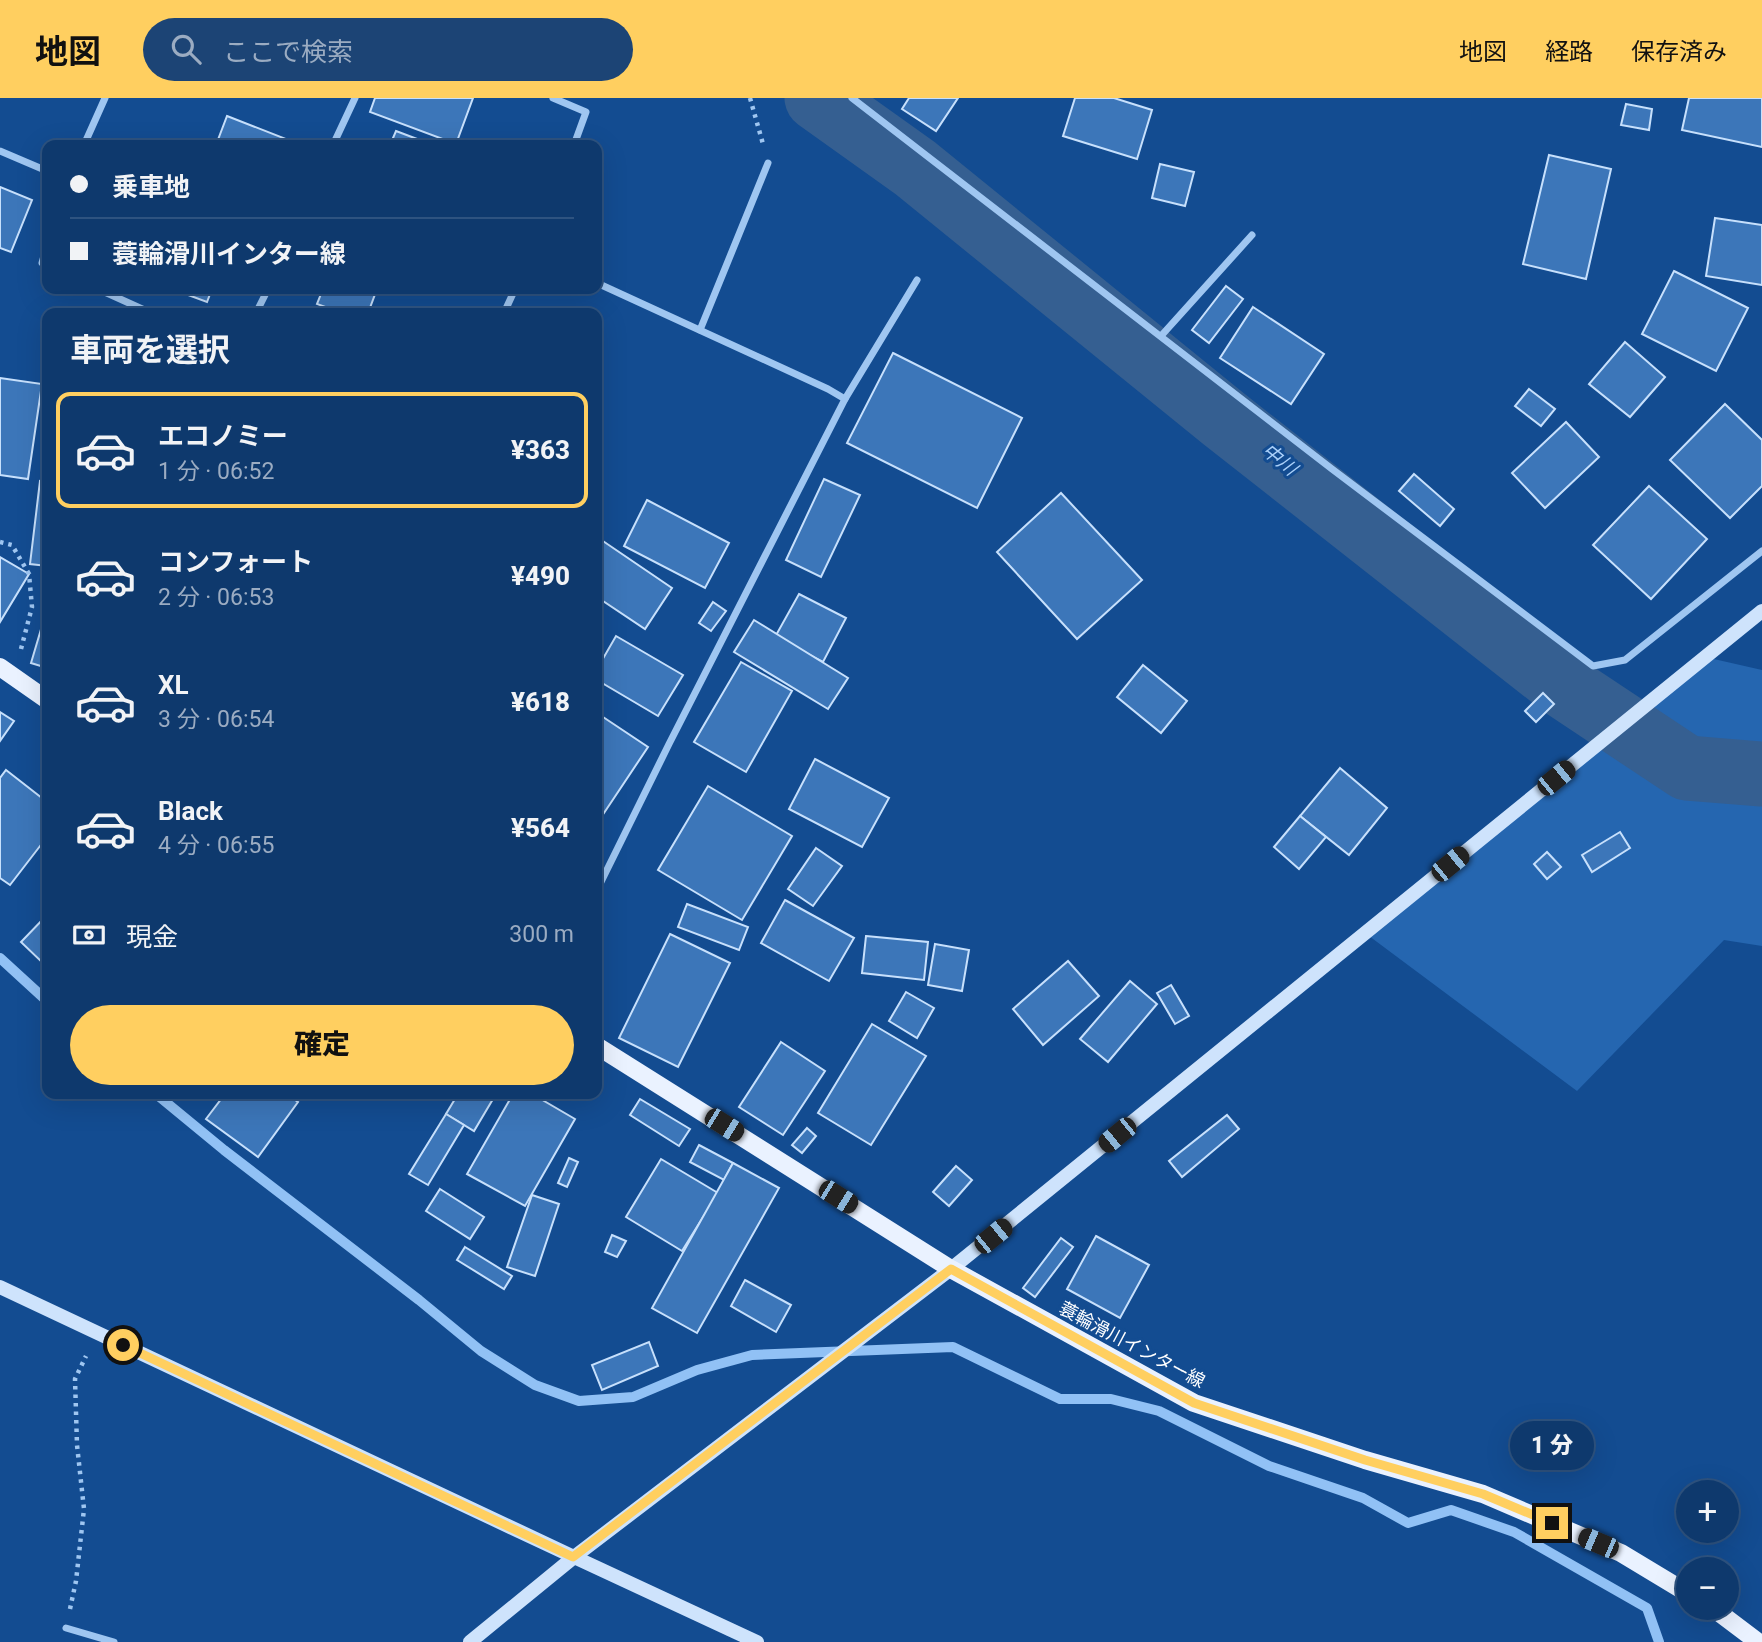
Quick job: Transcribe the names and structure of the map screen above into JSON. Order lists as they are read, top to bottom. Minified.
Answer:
{"streets":{"main road":["蓑輪滑川インター線"]},"water":["中川"],"page":{"header":"地図","search":"ここで検索","nav":["地図","経路","保存済み"],"banner":["乗車地","蓑輪滑川インター線"],"heading":"車両を選択","list":[{"name":"エコノミー","note":"1 分 · 06:52","value":"¥363"},{"name":"コンフォート","note":"2 分 · 06:53","value":"¥490"},{"name":"XL","note":"3 分 · 06:54","value":"¥618"},{"name":"Black","note":"4 分 · 06:55","value":"¥564"}],"pay":["現金","300 m"],"buttons":"確定","bubble":"1 分","map_buttons":["+","−"]}}
